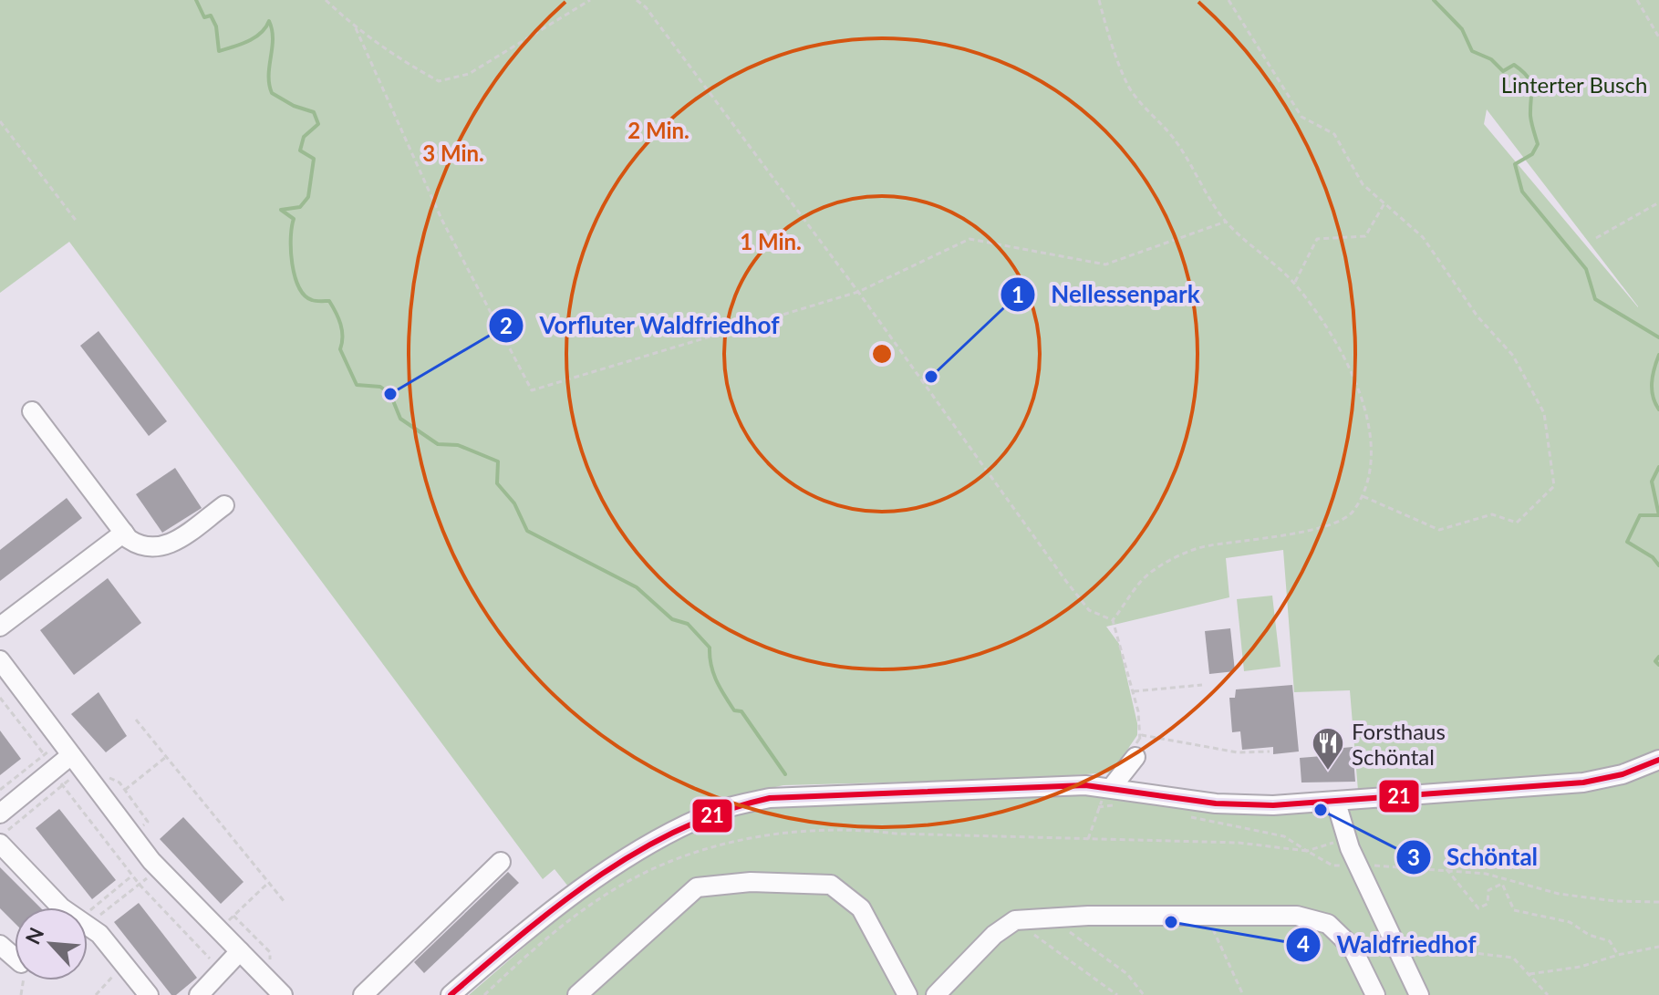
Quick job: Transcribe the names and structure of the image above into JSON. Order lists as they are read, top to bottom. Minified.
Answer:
{"parks":["Linterter Busch"],"places":{"other":["Nellessenpark","Vorfluter Waldfriedhof","Schöntal","Waldfriedhof"],"restaurant":["Forsthaus Schöntal"]},"lines":["transit line 21"],"north":"top left","rings":["2 Min.","3 Min.","1 Min."]}
